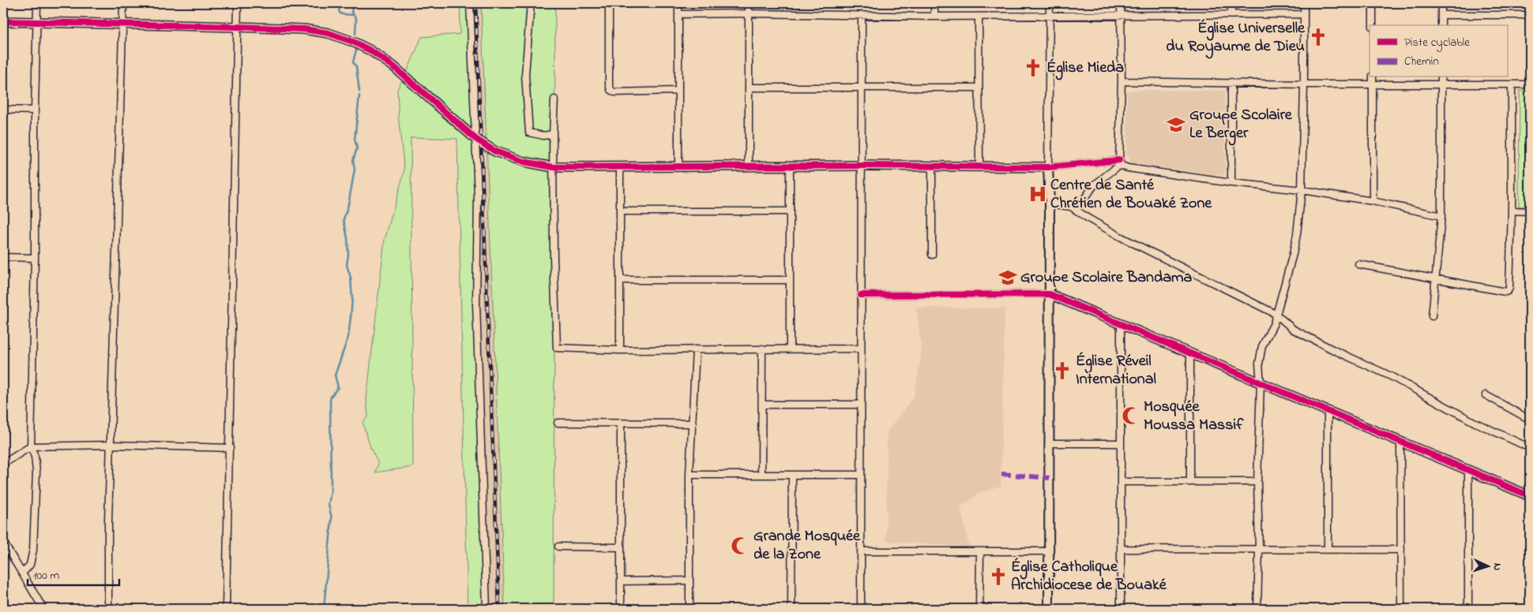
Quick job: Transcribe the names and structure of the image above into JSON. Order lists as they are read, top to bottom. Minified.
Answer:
{"places":{"church":["Église Universelle du Royaume de Dieu","Église Mieda","Église Réveil International","Église Catholique Archidiocese de Bouaké"],"school or university":["Groupe Scolaire Le Berger","Groupe Scolaire Bandama"],"hospital":["Centre de Santé Chrétien de Bouaké Zone"],"mosque":["Mosquée Moussa Massif","Grande Mosquée de la Zone"]},"legend":["Piste cyclable","Chemin"],"scale_bar":"100 m","north":"right"}
